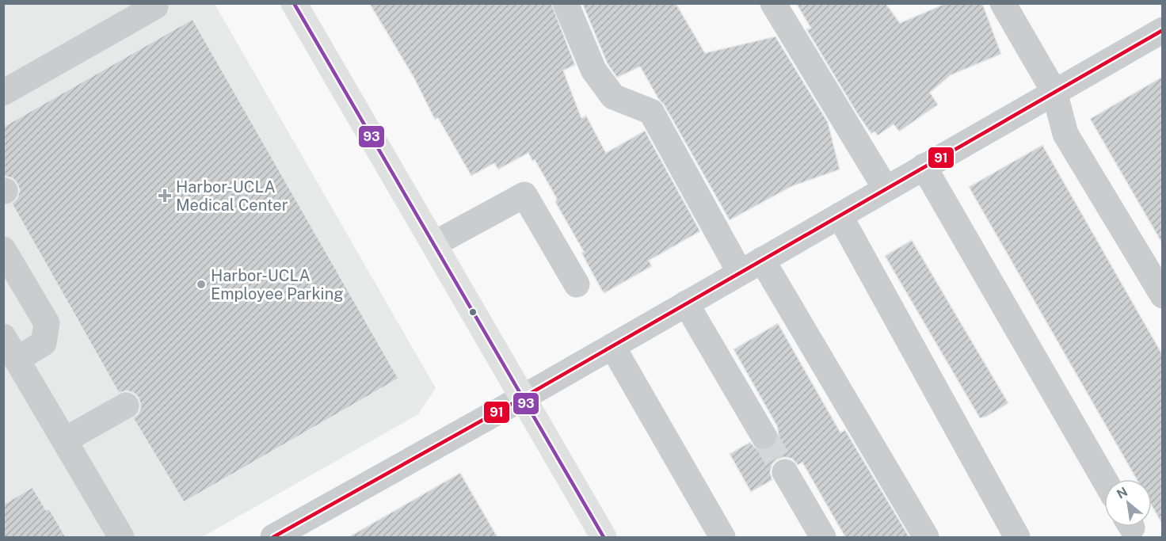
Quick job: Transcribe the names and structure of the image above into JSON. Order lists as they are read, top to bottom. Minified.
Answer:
{"places":{"health":["Harbor-UCLA Medical Center"],"other":["Harbor-UCLA Employee Parking"]},"lines":["transit line 93","transit line 91"],"north":"top left"}
